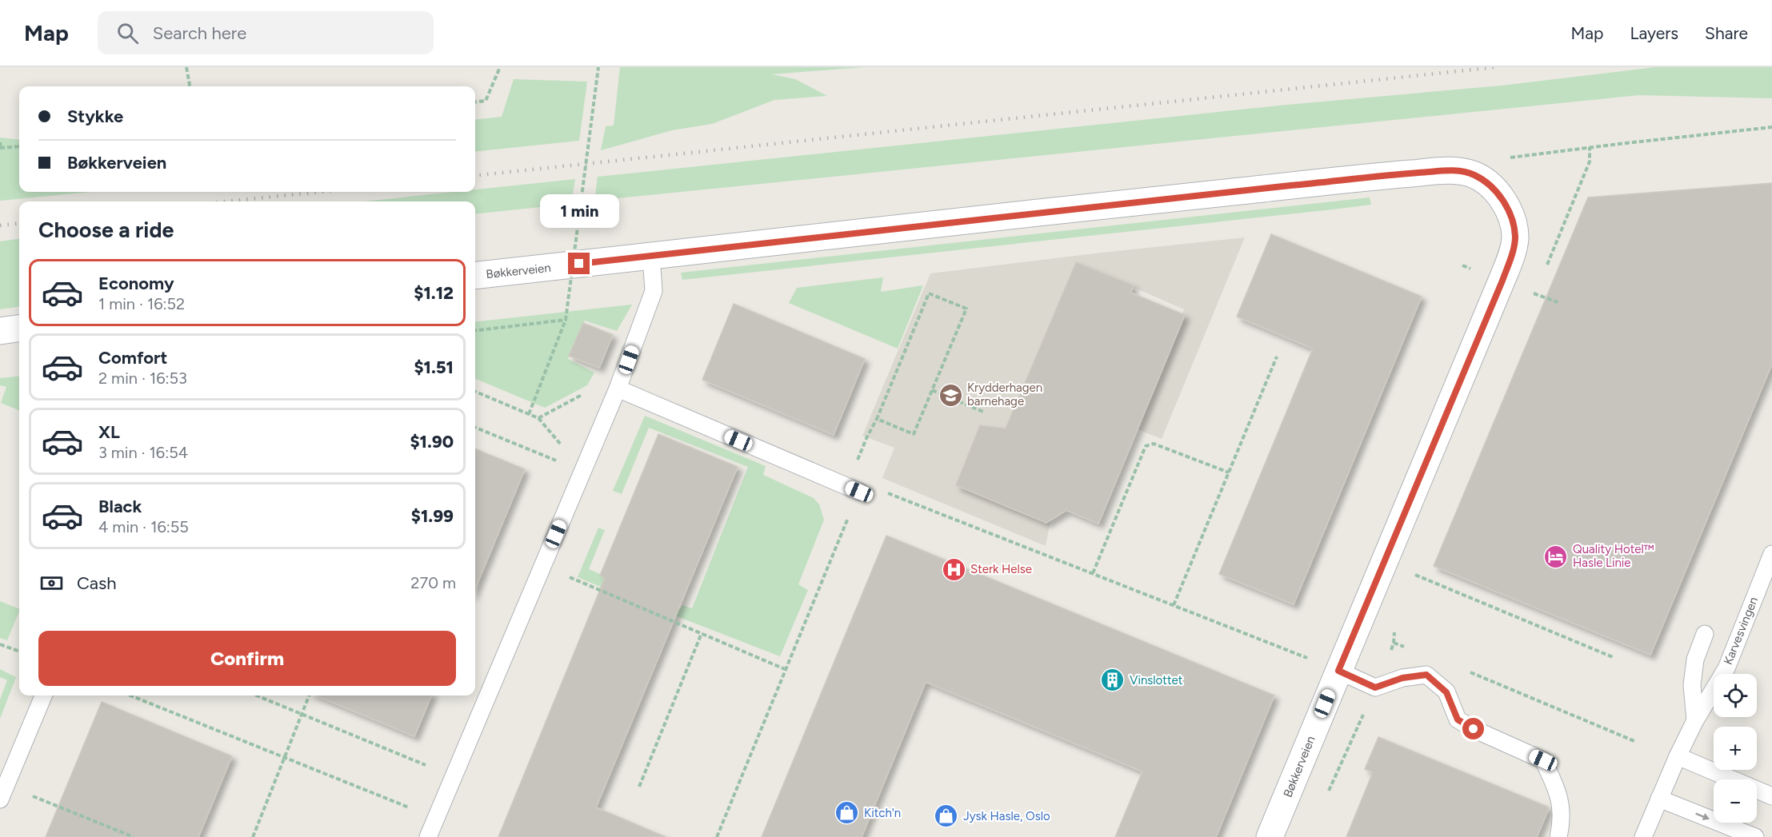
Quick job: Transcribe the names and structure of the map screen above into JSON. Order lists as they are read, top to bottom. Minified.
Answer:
{"streets":{"street":["Bøkkerveien"],"lane":["Karvesvingen"]},"places":{"school or university":["Krydderhagen barnehage"],"hotel":["Quality Hotel™ Hasle Linie"],"hospital":["Sterk Helse"],"building":["Vinslottet"],"shop":["Kitch'n","Jysk Hasle, Oslo"]},"page":{"header":"Map","search":"Search here","nav":["Map","Layers","Share"],"banner":["Stykke","Bøkkerveien"],"bubble":"1 min","heading":"Choose a ride","list":[{"name":"Economy","note":"1 min · 16:52","value":"$1.12"},{"name":"Comfort","note":"2 min · 16:53","value":"$1.51"},{"name":"XL","note":"3 min · 16:54","value":"$1.90"},{"name":"Black","note":"4 min · 16:55","value":"$1.99"}],"pay":["Cash","270 m"],"buttons":"Confirm","map_buttons":["+","−"]}}
